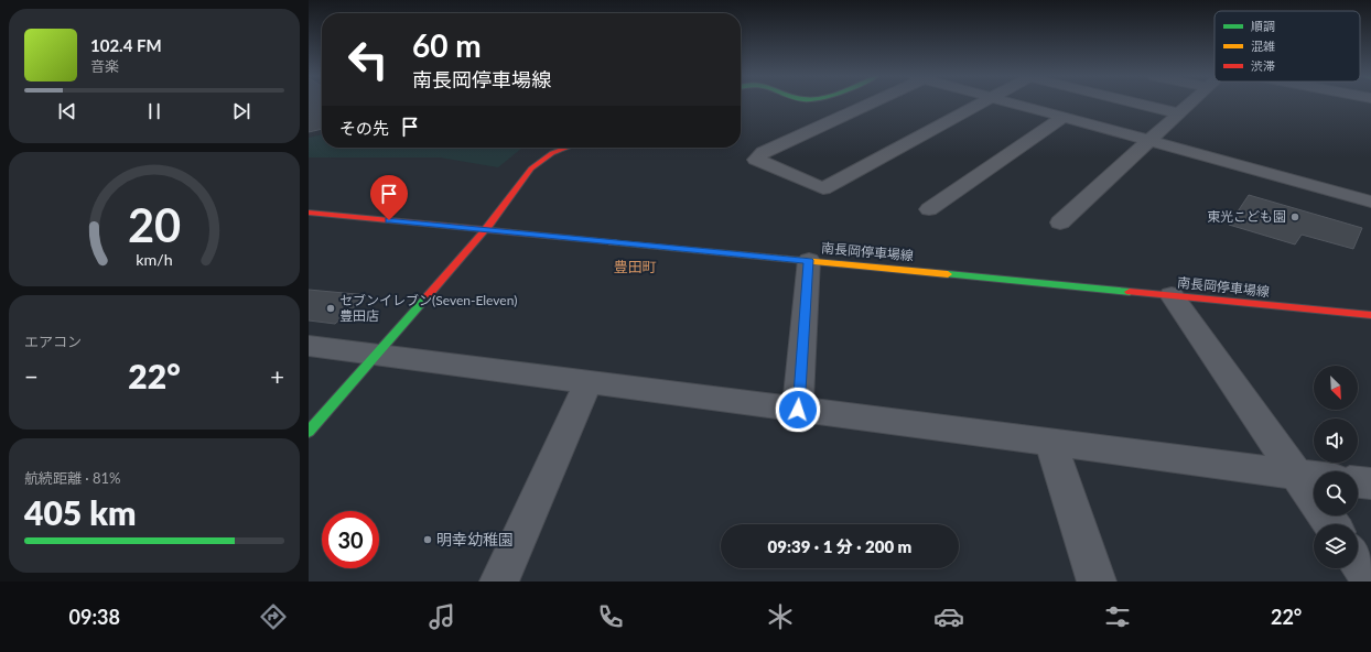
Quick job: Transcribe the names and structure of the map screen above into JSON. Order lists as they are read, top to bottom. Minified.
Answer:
{"streets":{"main road":["南長岡停車場線"]},"districts":["豊田町"],"places":["東光こども園","セブンイレブン(Seven-Eleven) 豊田店","明幸幼稚園"],"legend":["順調","混雑","渋滞"],"north":"bottom right","page":{"turn":["60 m","南長岡停車場線"],"song":["102.4 FM","音楽"],"then":"その先","tile":["エアコン",["航続距離 · 81%","405 km"]],"heat":["−","22°","+"],"limit":"30","trip":"09:39 · 1 分 · 200 m","tabs":["09:38","22°"],"gauge":["20","km/h"]}}
